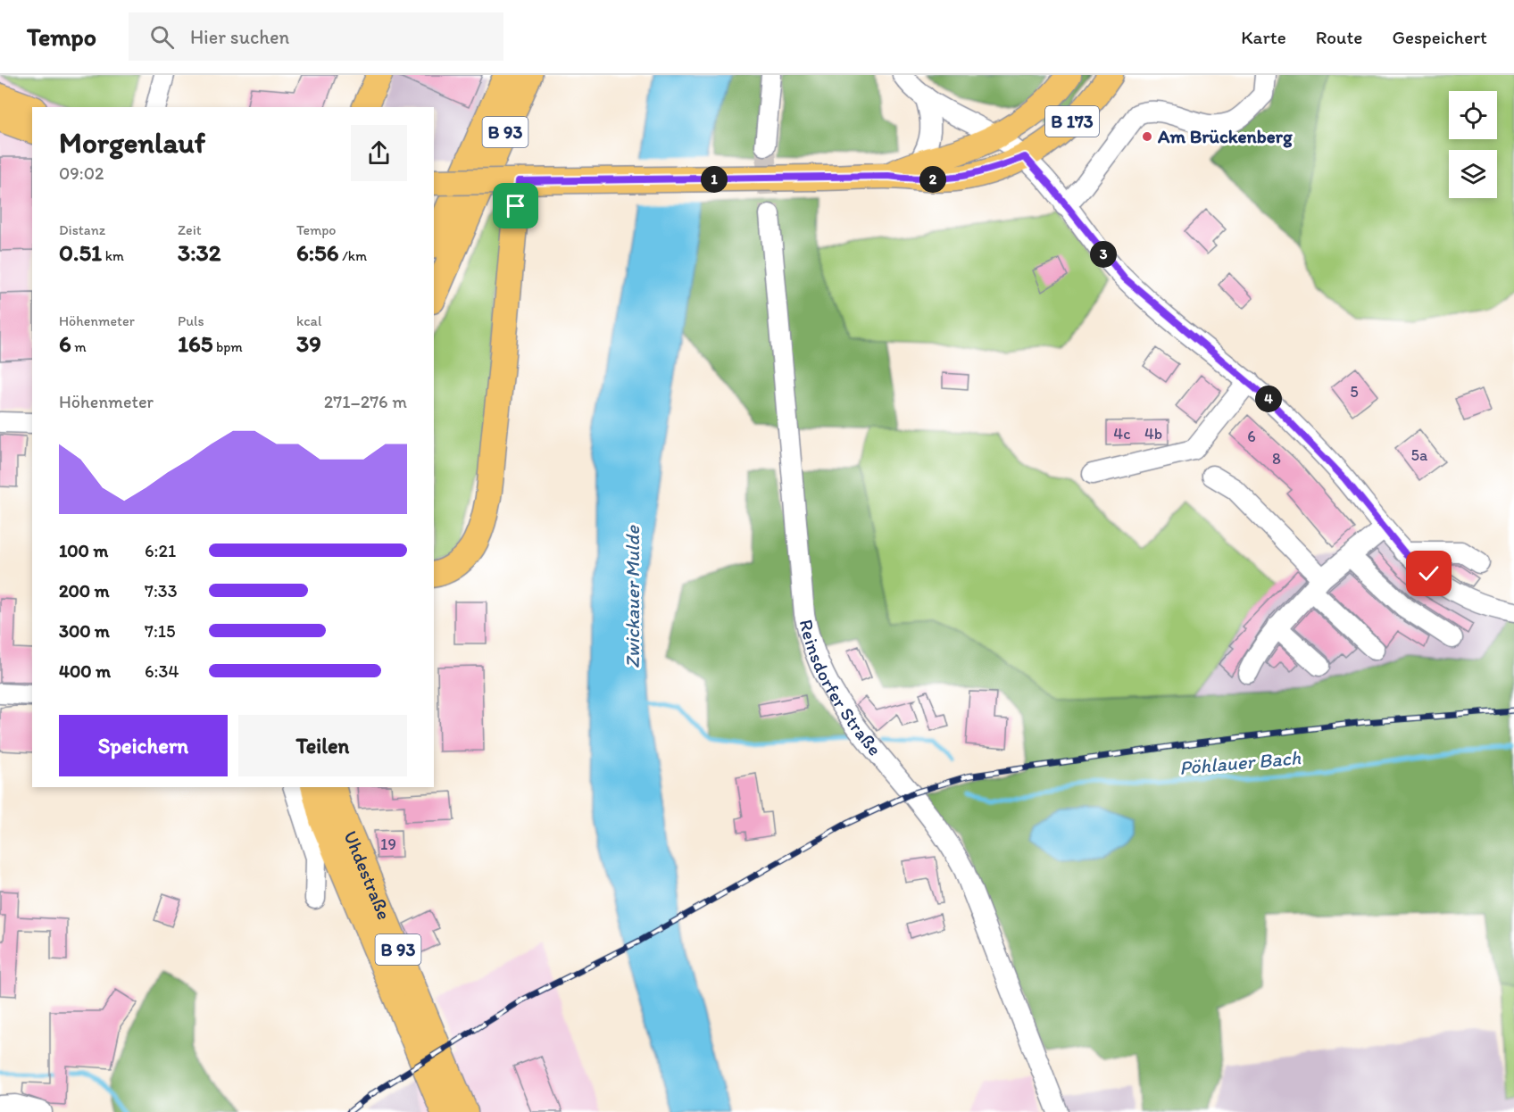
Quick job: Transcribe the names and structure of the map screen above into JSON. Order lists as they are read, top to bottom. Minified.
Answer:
{"streets":{"main road":["B 173","B 93","Uhdestraße"],"street":["Reinsdorfer Straße"]},"water":["Zwickauer Mulde","Pöhlauer Bach"],"places":["Am Brückenberg"],"house_numbers":["5","4c","4b","6","5a","8","19"],"page":{"header":"Tempo","search":"Hier suchen","nav":["Karte","Route","Gespeichert"],"heading":["Morgenlauf","09:02"],"pins":["1","2","3","4"],"stats":[["Distanz","0.51 km"],["Zeit","3:32"],["Tempo","6:56 /km"],["Höhenmeter","6 m"],["Puls","165 bpm"],["kcal","39"]],"chart":["Höhenmeter","271–276 m"],"list":[{"name":"100 m","note":"6:21"},{"name":"200 m","note":"7:33"},{"name":"300 m","note":"7:15"},{"name":"400 m","note":"6:34"}],"buttons":["Speichern","Teilen"]}}
